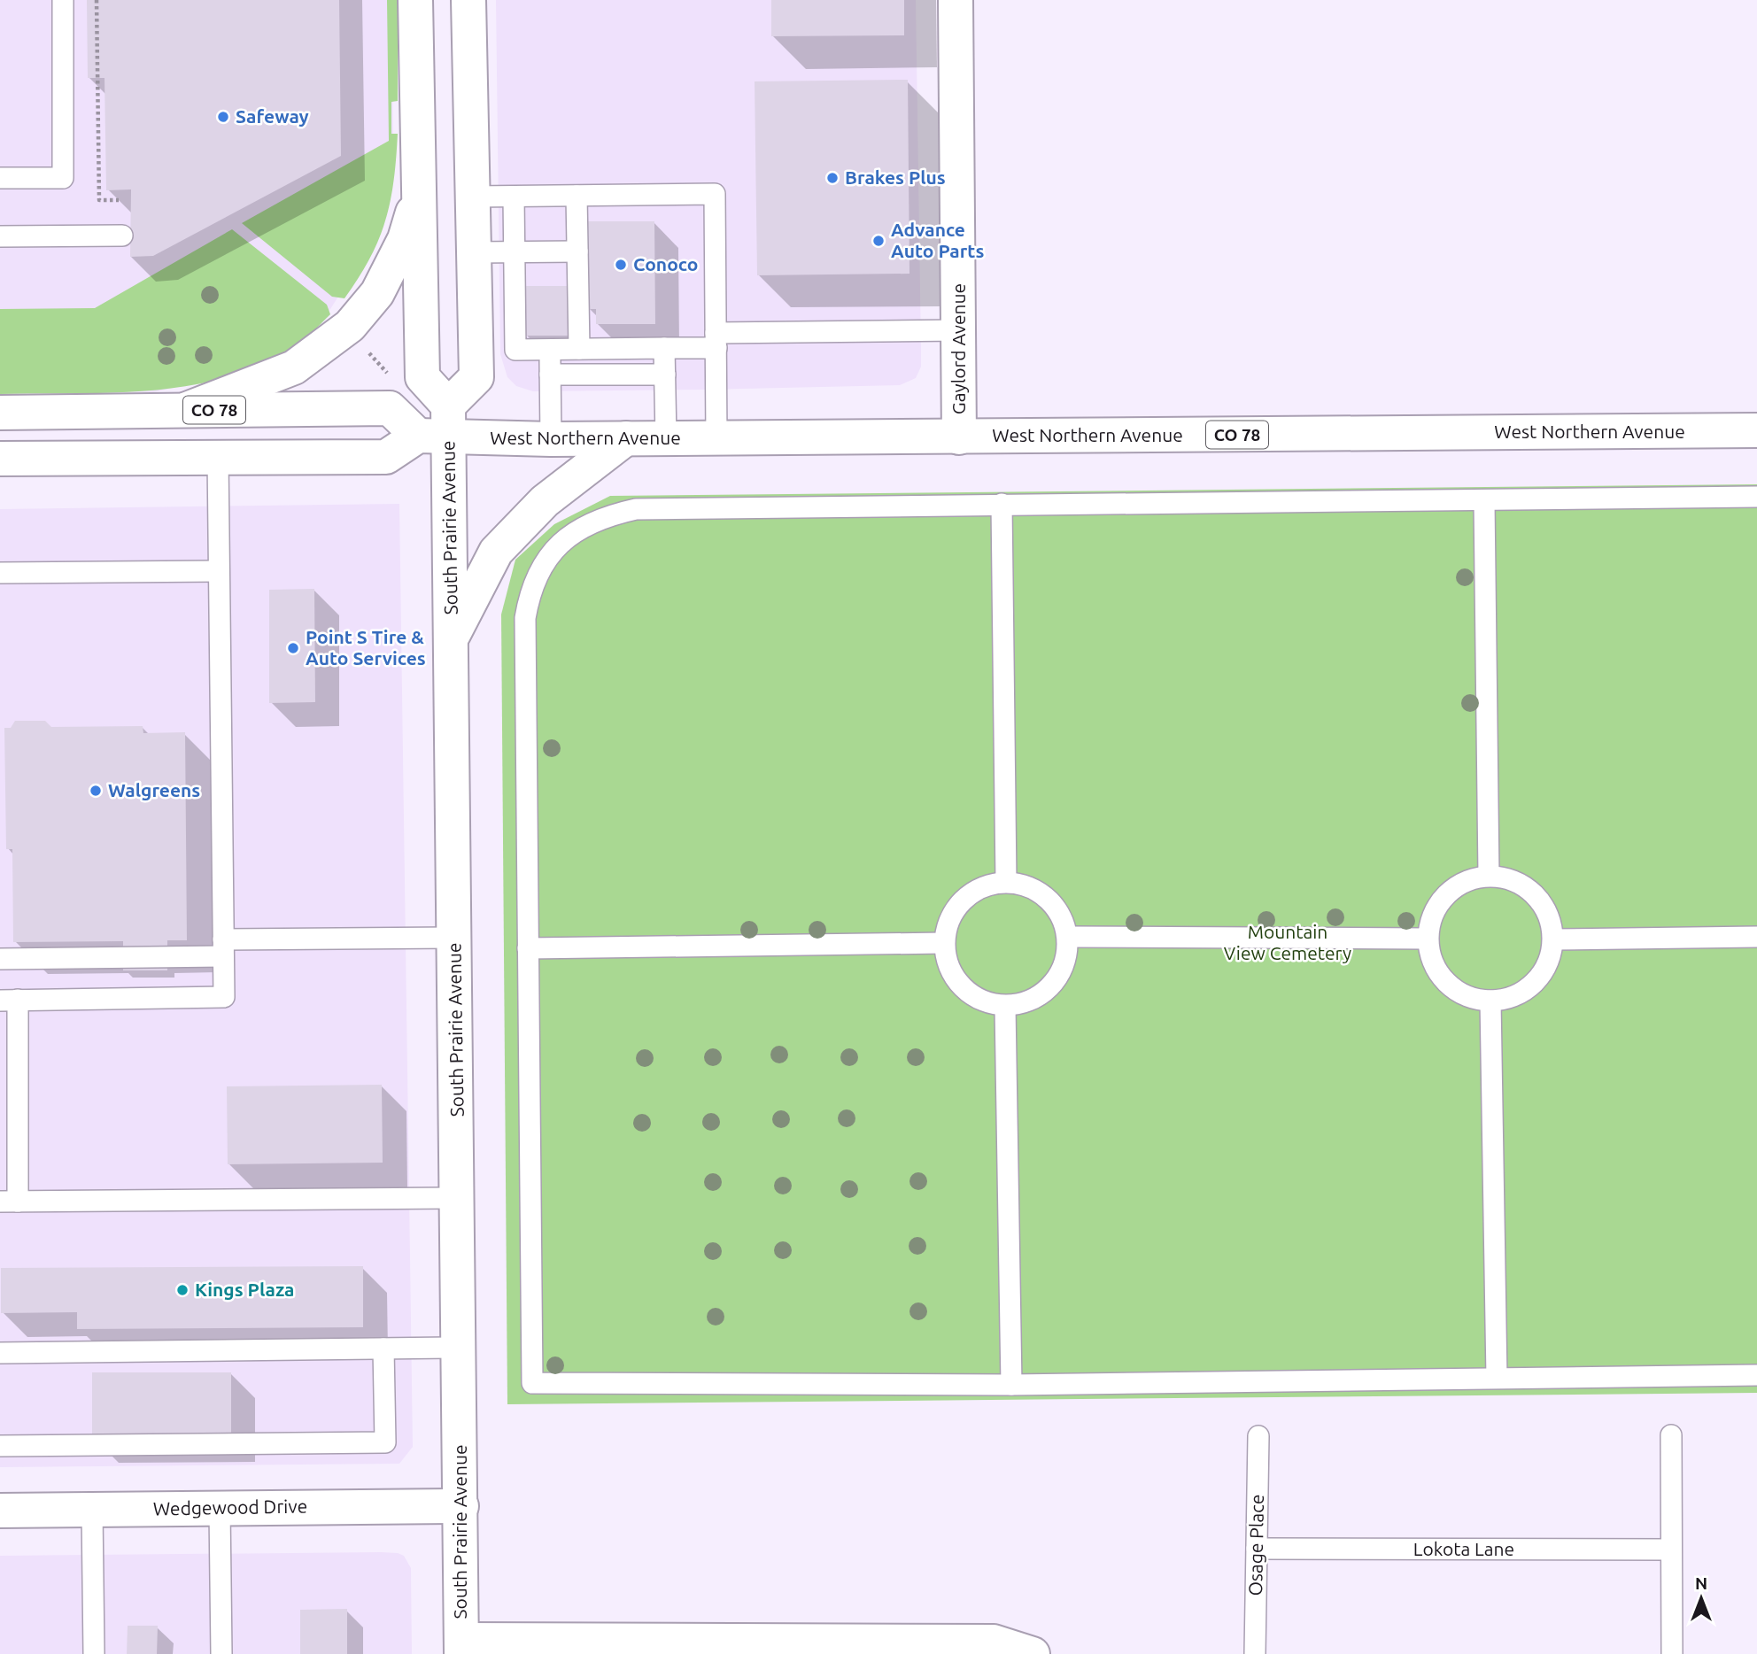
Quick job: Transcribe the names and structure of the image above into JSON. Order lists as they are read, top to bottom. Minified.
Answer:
{"streets":{"main road":["Gaylord Avenue","CO 78","West Northern Avenue","South Prairie Avenue","Wedgewood Drive"],"lane":["Osage Place","Lokota Lane"]},"crossings":[["Gaylord Avenue","West Northern Avenue"],["CO 78","West Northern Avenue"],["CO 78","South Prairie Avenue"],["West Northern Avenue","South Prairie Avenue"],["South Prairie Avenue","Wedgewood Drive"],["Osage Place","Lokota Lane"]],"parks":["Mountain View Cemetery"],"places":["Safeway","Brakes Plus","Advance Auto Parts","Conoco","Point S Tire & Auto Services","Walgreens","Kings Plaza"],"north":"top"}
